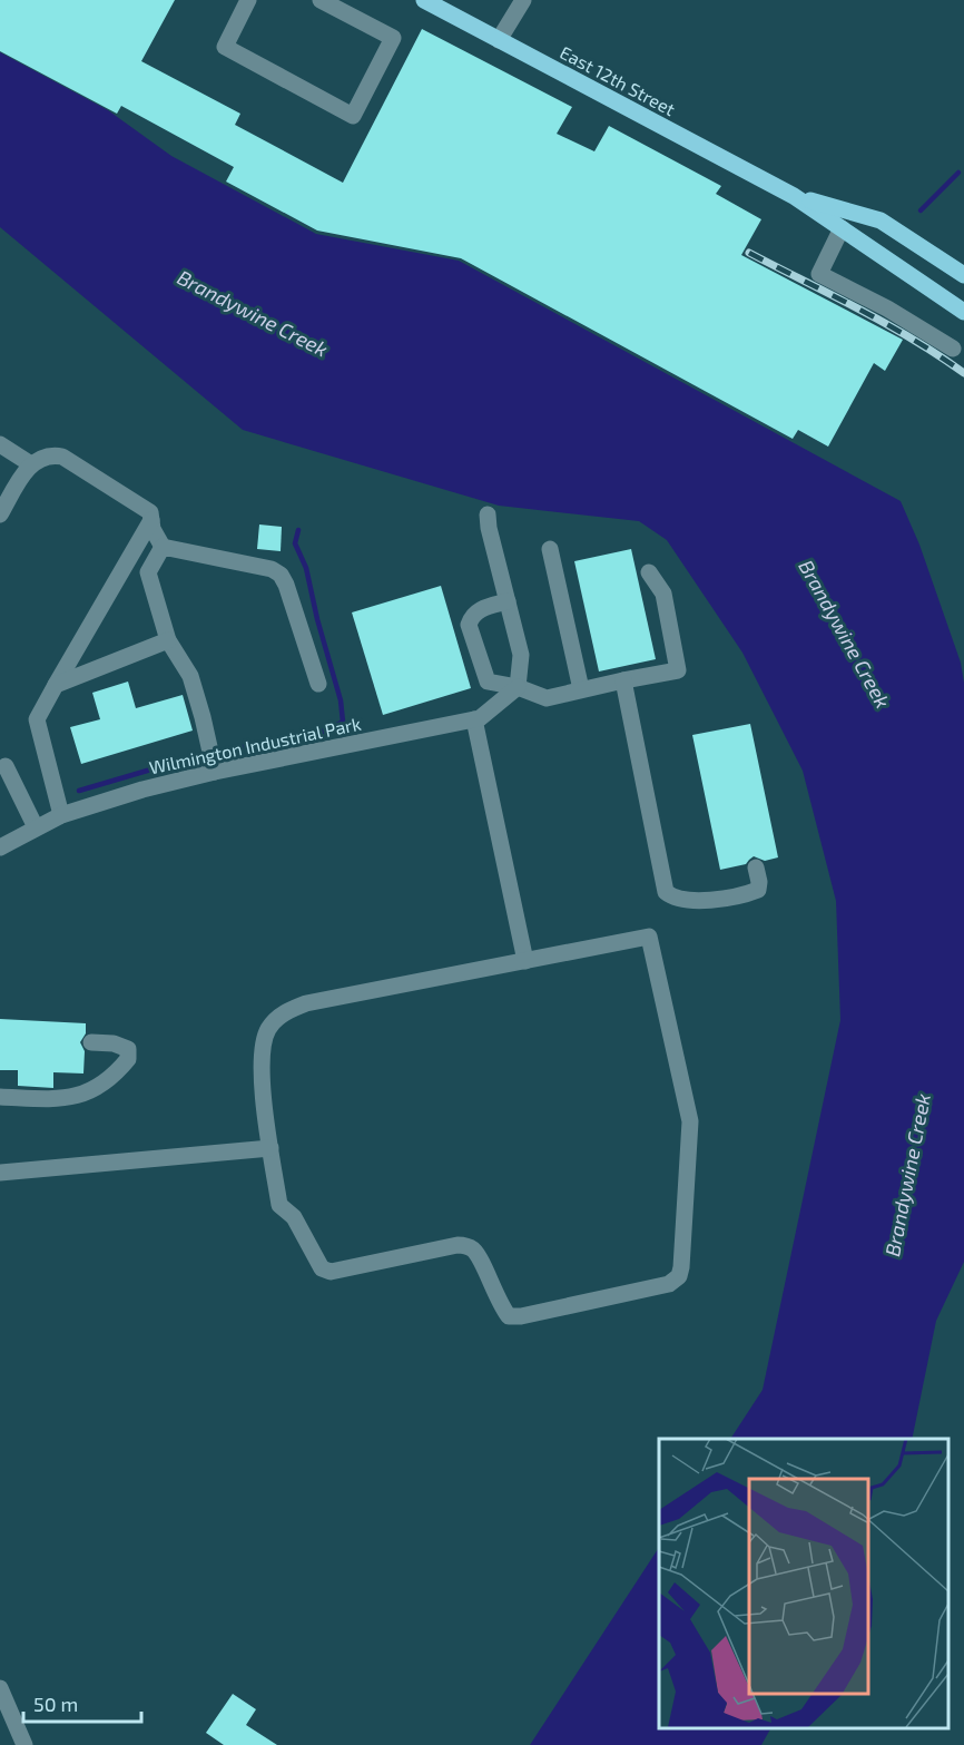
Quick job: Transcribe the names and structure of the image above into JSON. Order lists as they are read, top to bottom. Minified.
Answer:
{"streets":{"main road":["East 12th Street"],"street":["Wilmington Industrial Park"]},"water":["Brandywine Creek"],"scale_bar":"50 m"}
